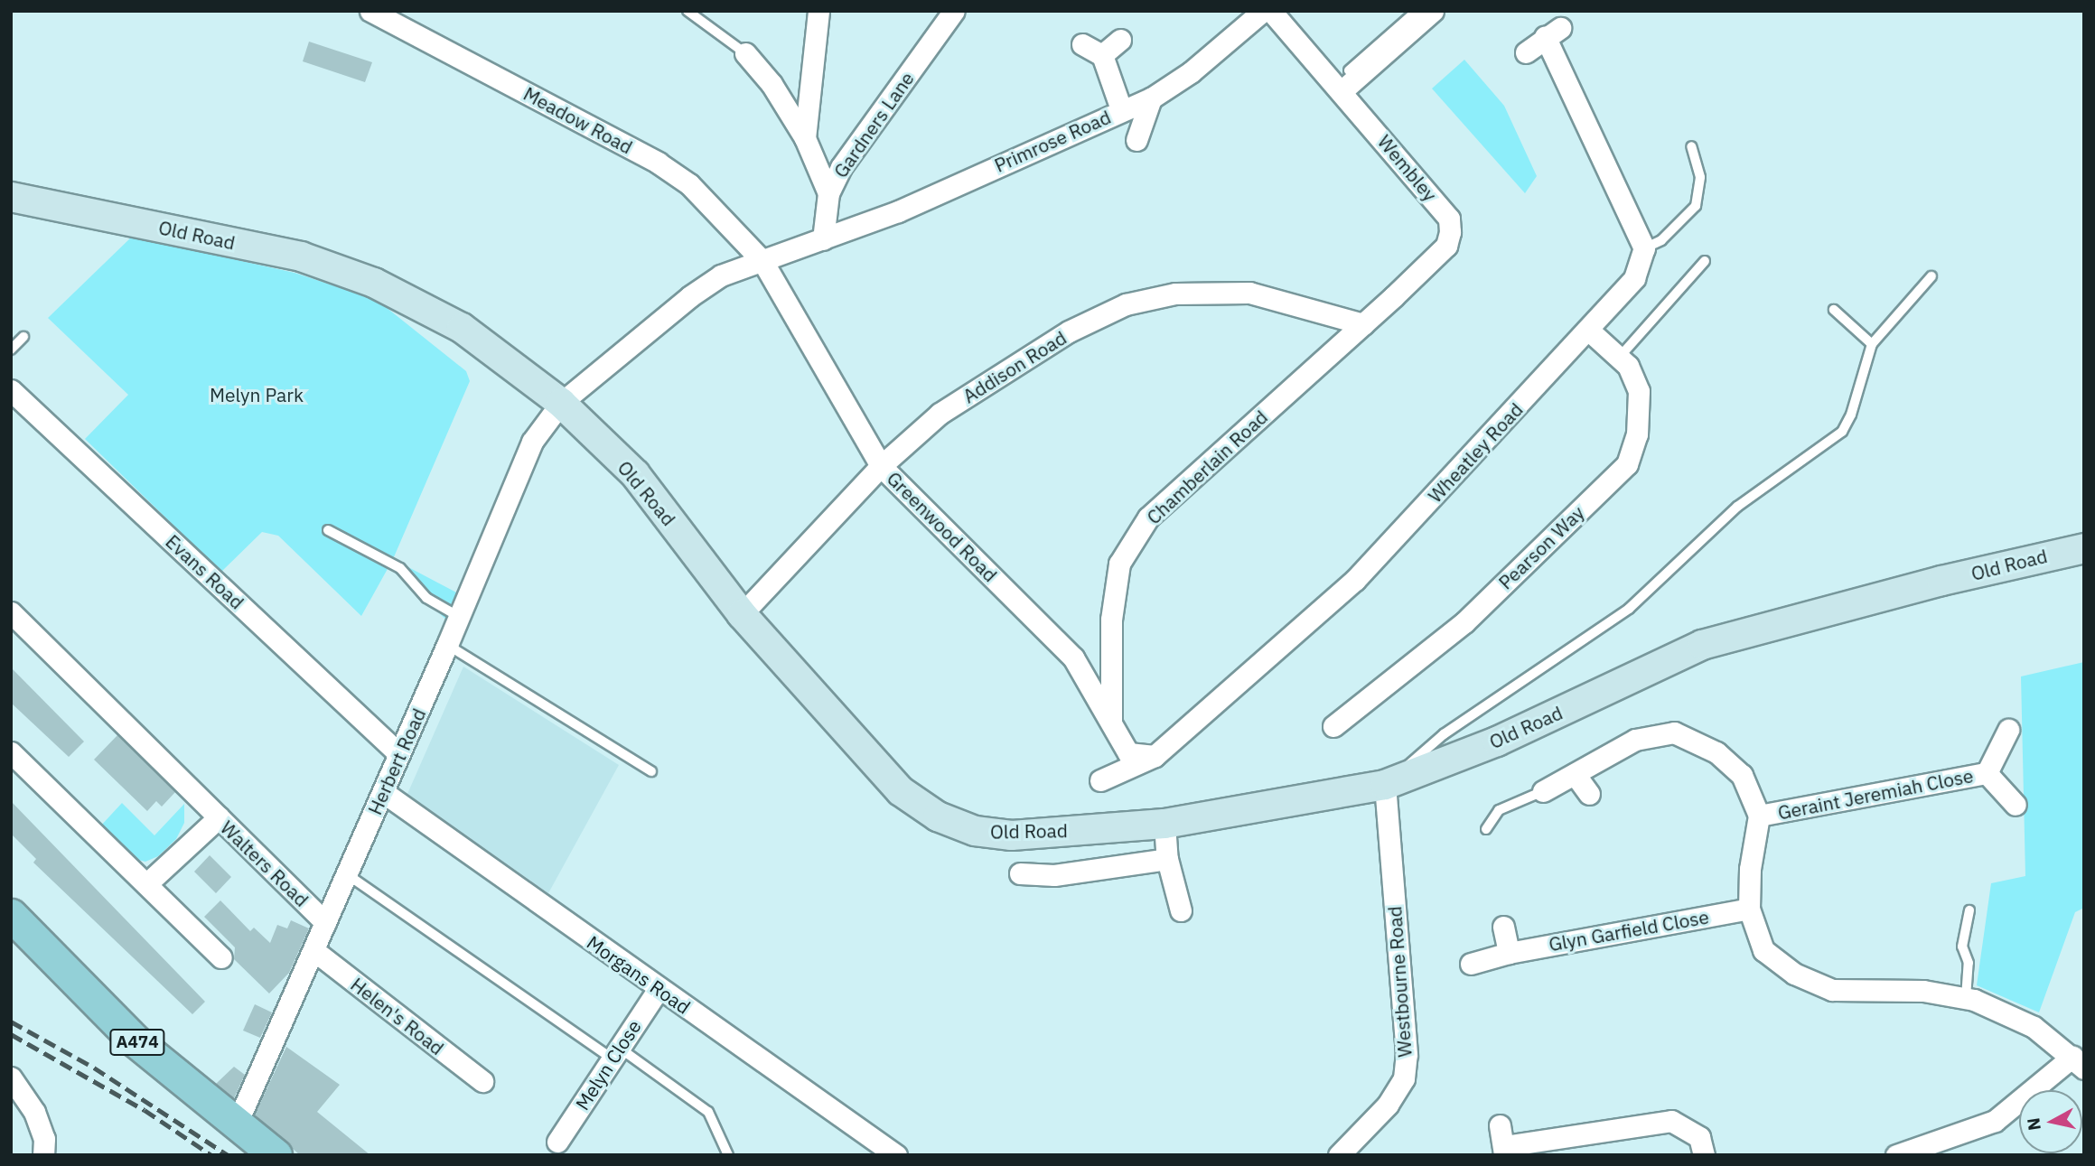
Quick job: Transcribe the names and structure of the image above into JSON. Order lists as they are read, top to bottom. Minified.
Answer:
{"streets":{"main road":["A474"],"street":["Meadow Road","Gardners Lane","Primrose Road","Wembley","Old Road","Addison Road","Wheatley Road","Chamberlain Road","Greenwood Road","Pearson Way","Evans Road","Herbert Road","Geraint Jeremiah Close","Walters Road","Glyn Garfield Close","Morgans Road","Westbourne Road","Helen's Road","Melyn Close"]},"crossings":[["Meadow Road","Greenwood Road"],["Gardners Lane","Primrose Road"],["Wembley","Addison Road"],["Wembley","Chamberlain Road"],["Old Road","Addison Road"],["Old Road","Herbert Road"],["Old Road","Westbourne Road"],["Addison Road","Chamberlain Road"],["Addison Road","Greenwood Road"],["Wheatley Road","Greenwood Road"],["Wheatley Road","Pearson Way"],["Chamberlain Road","Greenwood Road"],["Evans Road","Herbert Road"],["Herbert Road","Walters Road"],["Herbert Road","Morgans Road"],["Herbert Road","Helen's Road"],["Herbert Road","A474"],["Morgans Road","Melyn Close"]],"parks":["Melyn Park"],"north":"left"}
